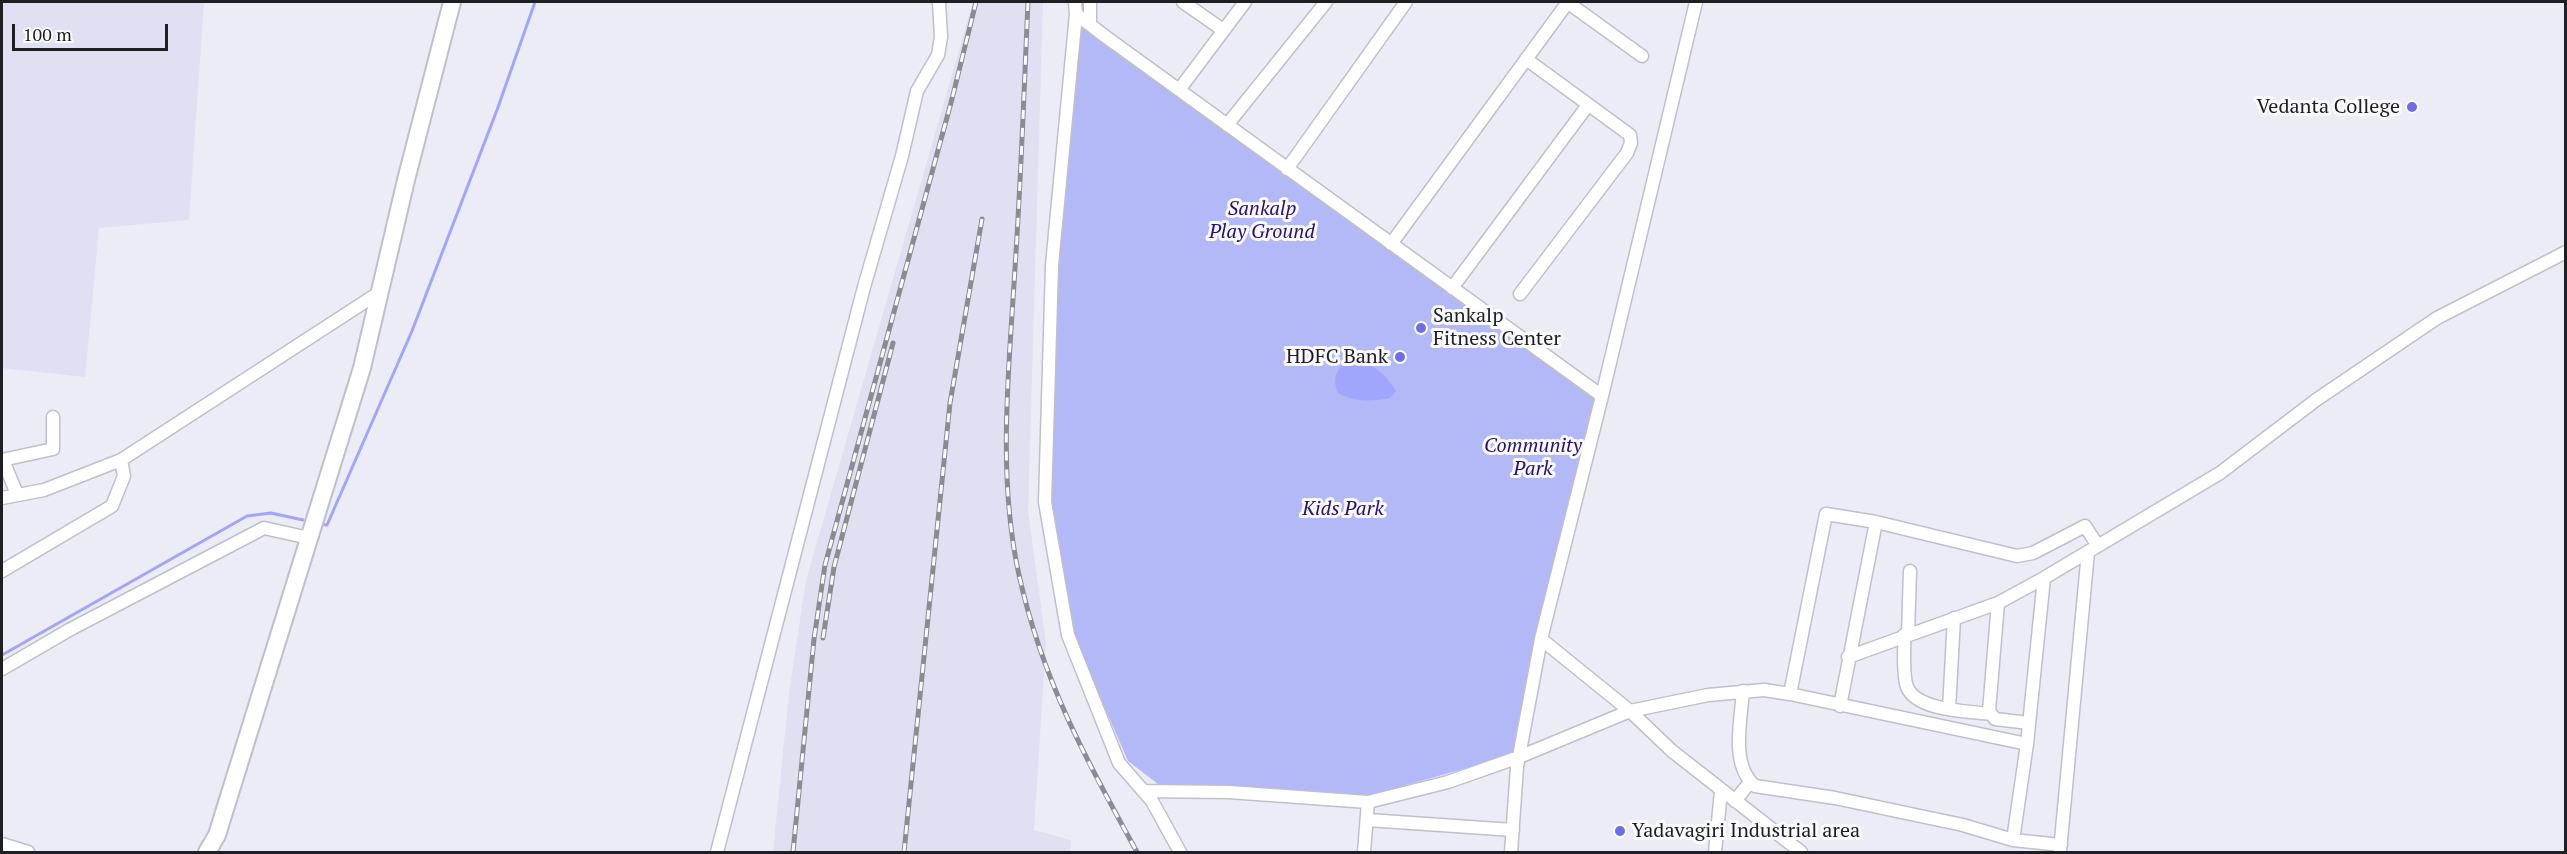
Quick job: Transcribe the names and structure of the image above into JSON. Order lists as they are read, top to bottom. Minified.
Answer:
{"parks":["Sankalp Play Ground","Community Park","Kids Park"],"places":["Vedanta College","Sankalp Fitness Center","HDFC Bank","Yadavagiri Industrial area"],"scale_bar":"100 m"}
